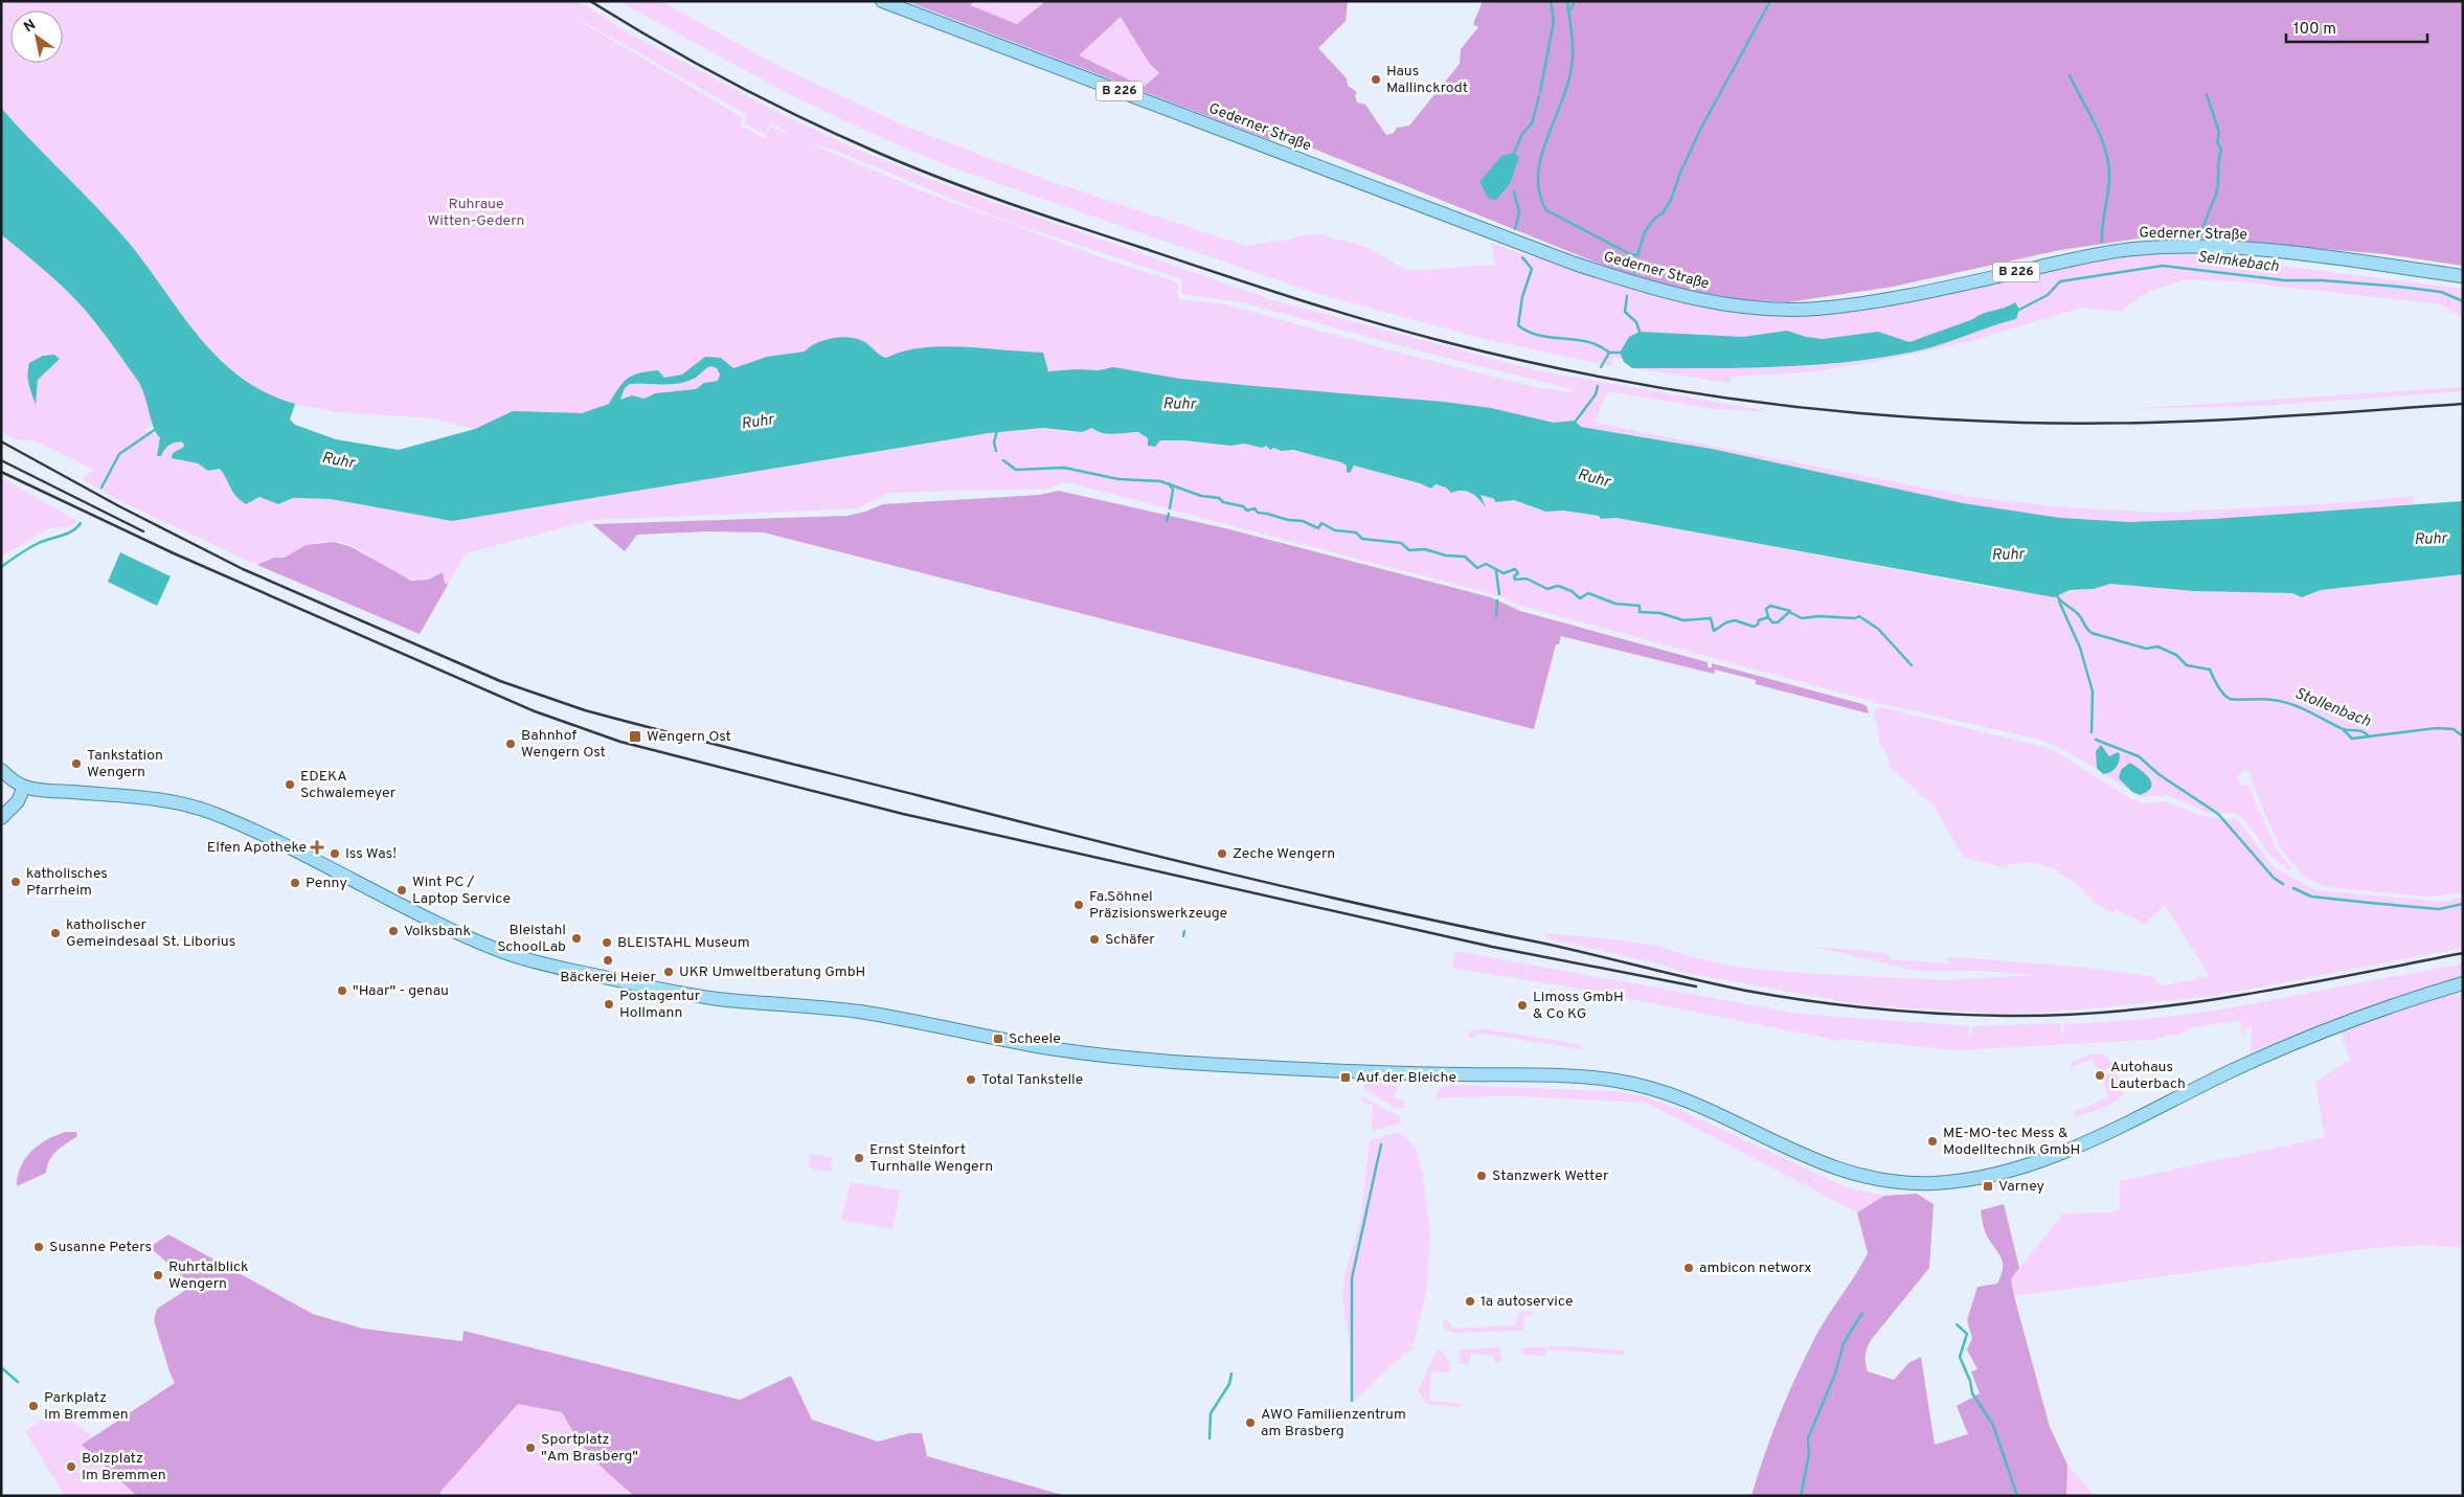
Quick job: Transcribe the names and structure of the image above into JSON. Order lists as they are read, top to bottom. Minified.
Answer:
{"streets":{"main road":["B 226","Gederner Straße"]},"water":["Selmkebach","Ruhr","Stollenbach"],"parks":["Ruhraue Witten-Gedern"],"places":{"other":["Haus Mallinckrodt","Bahnhof Wengern Ost","Tankstation Wengern","EDEKA Schwalemeyer","Iss Was!","Zeche Wengern","katholisches Pfarrheim","Penny","Wint PC / Laptop Service","Fa.Söhnel Präzisionswerkzeuge","Volksbank","katholischer Gemeindesaal St. Liborius","Bleistahl SchoolLab","Schäfer","BLEISTAHL Museum","Bäckerei Heier","UKR Umweltberatung GmbH","\"Haar\" - genau","Postagentur Hollmann","Limoss GmbH & Co KG","Autohaus Lauterbach","Total Tankstelle","ME-MO-tec Mess & Modelltechnik GmbH","Ernst Steinfort Turnhalle Wengern","Stanzwerk Wetter","Susanne Peters","ambicon networx","Ruhrtalblick Wengern","1a autoservice","Parkplatz Im Bremmen","AWO Familienzentrum am Brasberg","Sportplatz \"Am Brasberg\"","Bolzplatz Im Bremmen"],"transit":["Wengern Ost","Scheele","Auf der Bleiche","Varney"],"health":["Elfen Apotheke"]},"scale_bar":"100 m","north":"top left"}
